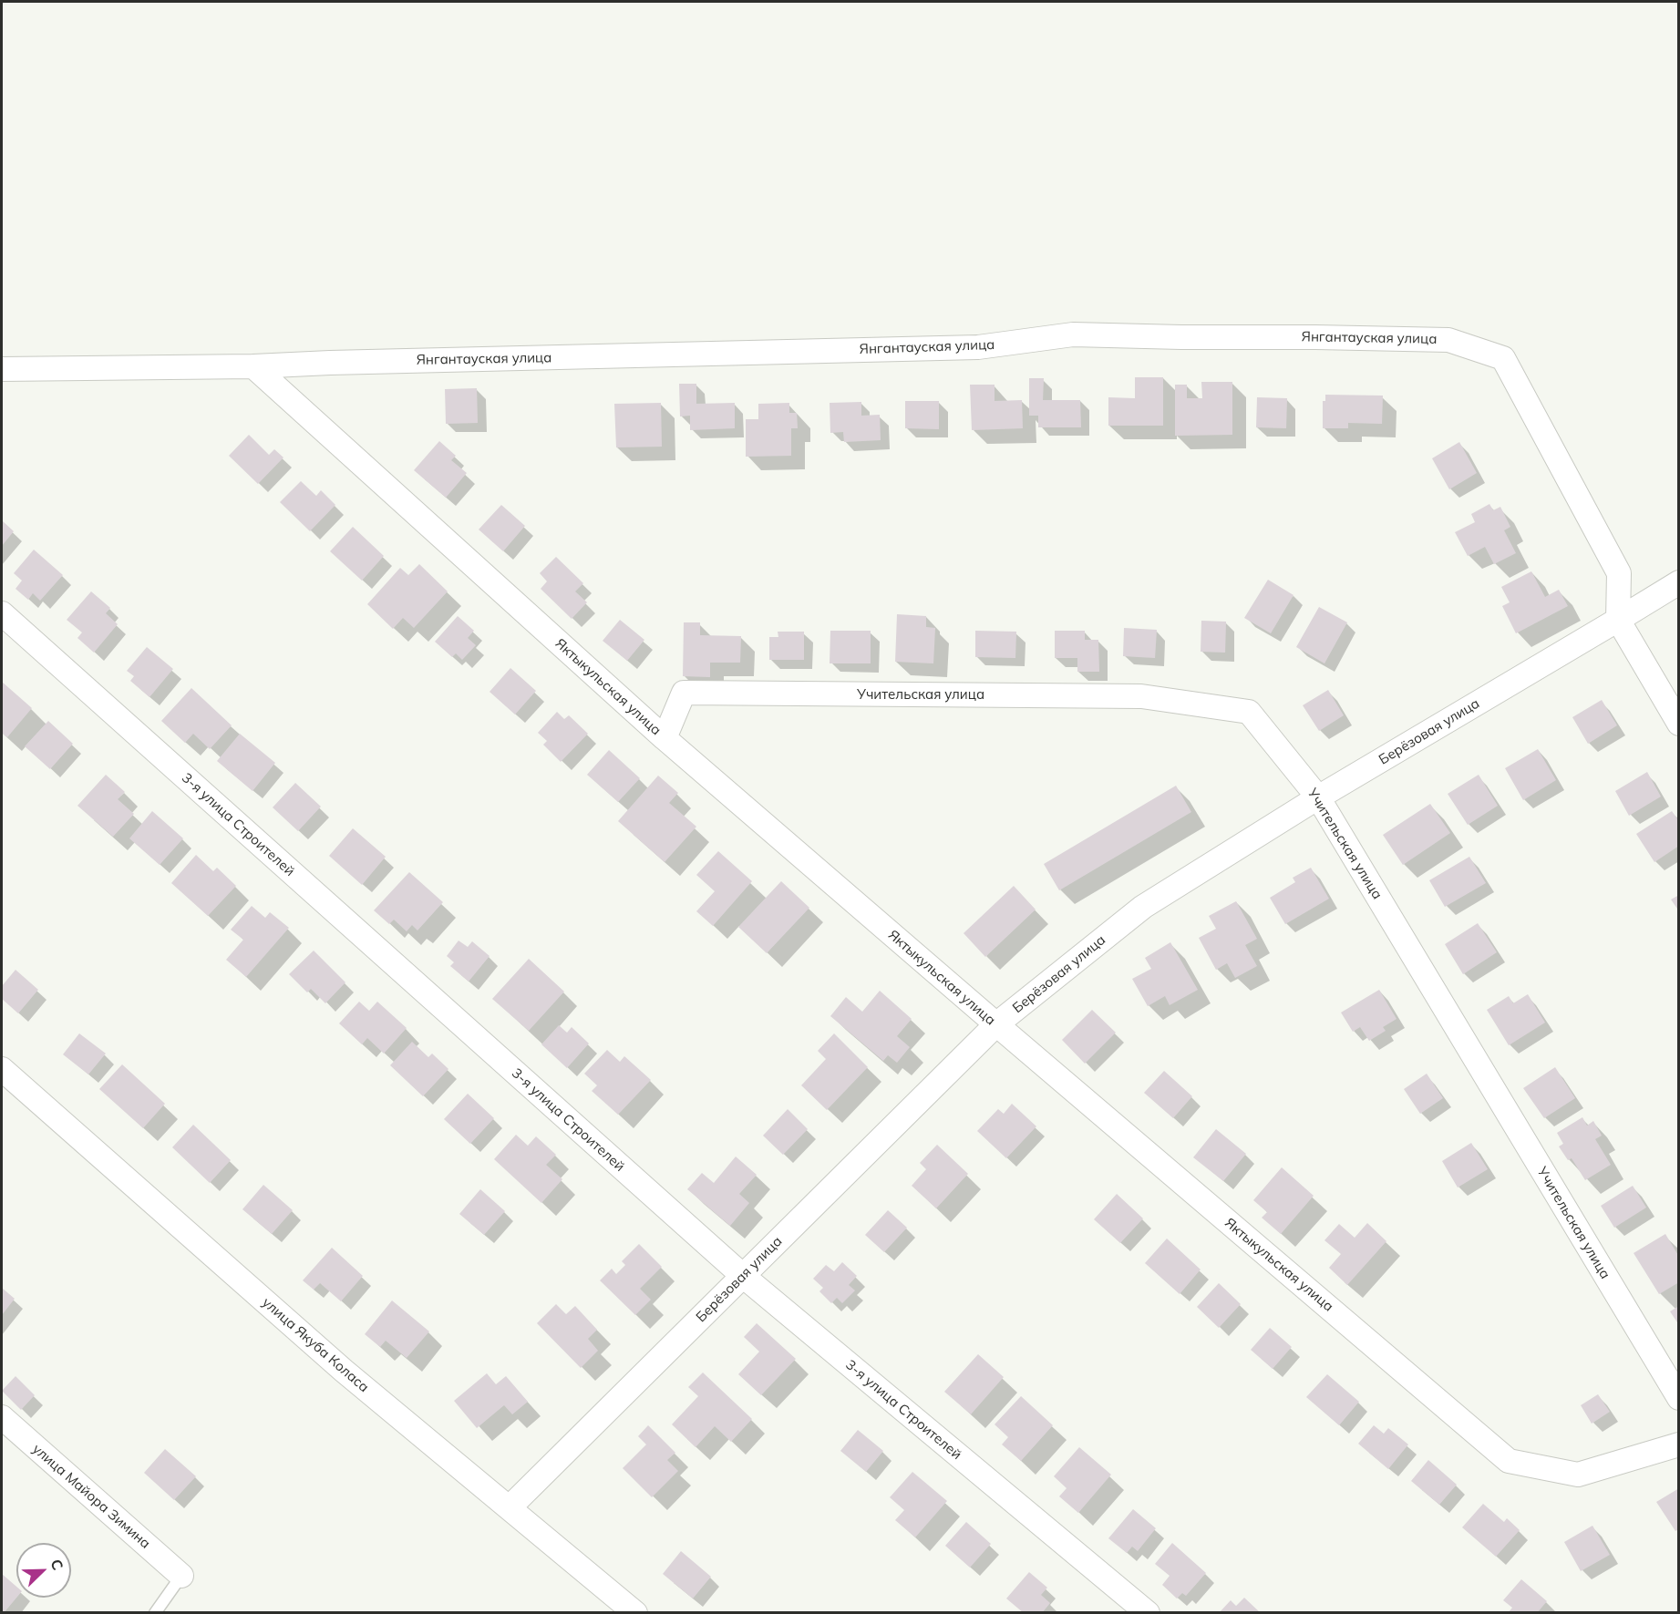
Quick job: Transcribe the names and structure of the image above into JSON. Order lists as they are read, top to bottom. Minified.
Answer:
{"streets":{"street":["Янгантауская улица","Яктыкульская улица","Учительская улица","Берёзовая улица","3-я улица Строителей","улица Якуба Коласа","улица Майора Зимина"]},"crossings":[["Янгантауская улица","Яктыкульская улица"],["Янгантауская улица","Берёзовая улица"],["Яктыкульская улица","Учительская улица"],["Яктыкульская улица","Берёзовая улица"],["Учительская улица","Берёзовая улица"],["Берёзовая улица","3-я улица Строителей"],["Берёзовая улица","улица Якуба Коласа"]],"north":"top right"}
